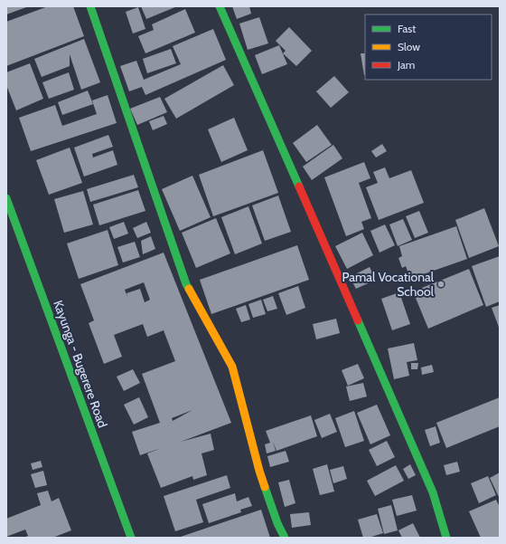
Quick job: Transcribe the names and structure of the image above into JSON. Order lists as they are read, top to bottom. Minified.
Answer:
{"streets":{"street":["Kayunga - Bugerere Road"]},"places":["Pamal Vocational School"],"legend":["Fast","Slow","Jam"]}
